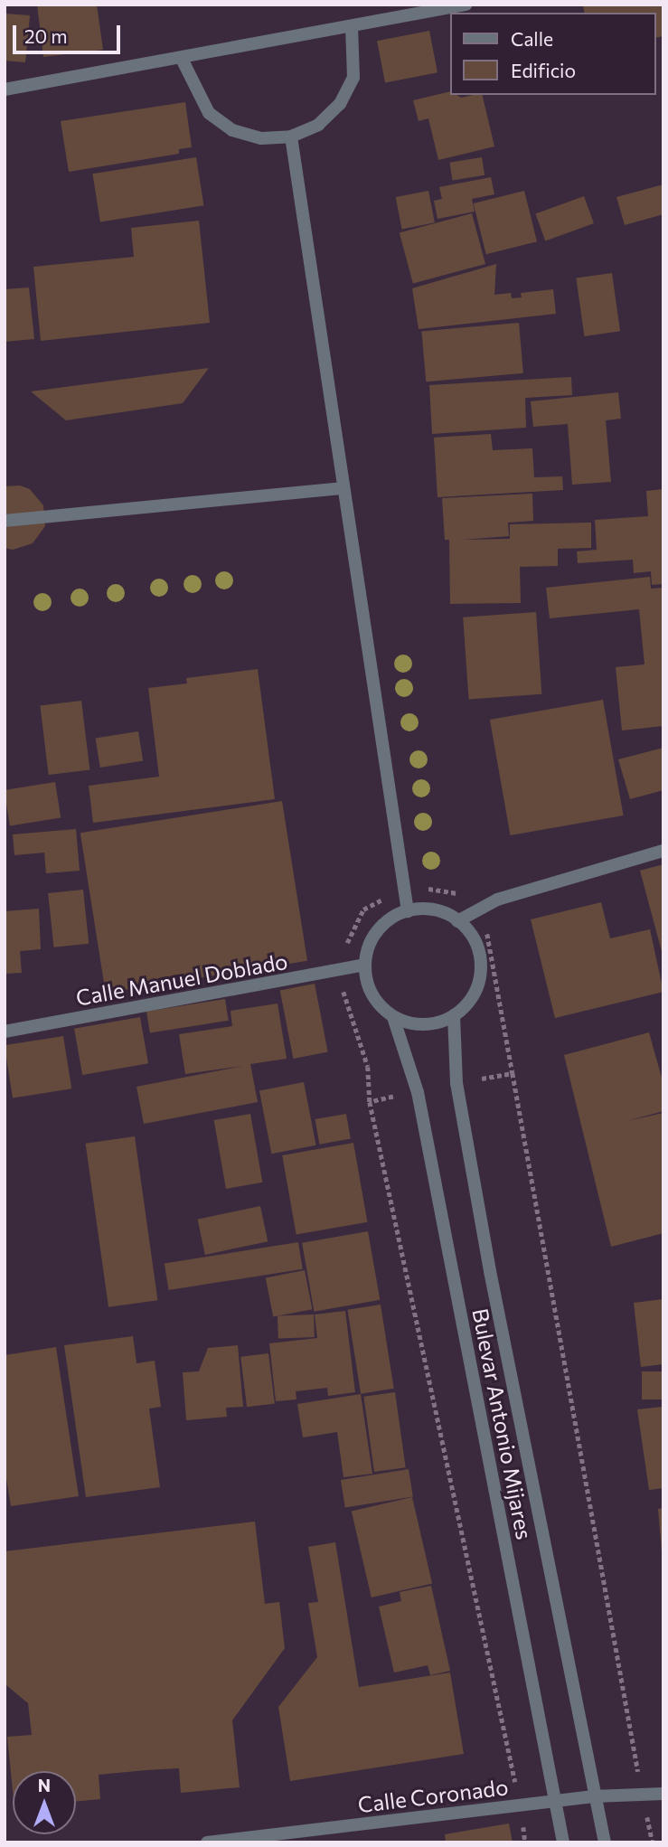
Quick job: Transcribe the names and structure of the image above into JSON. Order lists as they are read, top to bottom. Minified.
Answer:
{"streets":{"street":["Calle Manuel Doblado","Bulevar Antonio Mijares","Calle Coronado"]},"crossings":[["Calle Manuel Doblado","Bulevar Antonio Mijares"],["Bulevar Antonio Mijares","Calle Coronado"]],"legend":["Calle","Edificio"],"scale_bar":"20 m","north":"top"}
